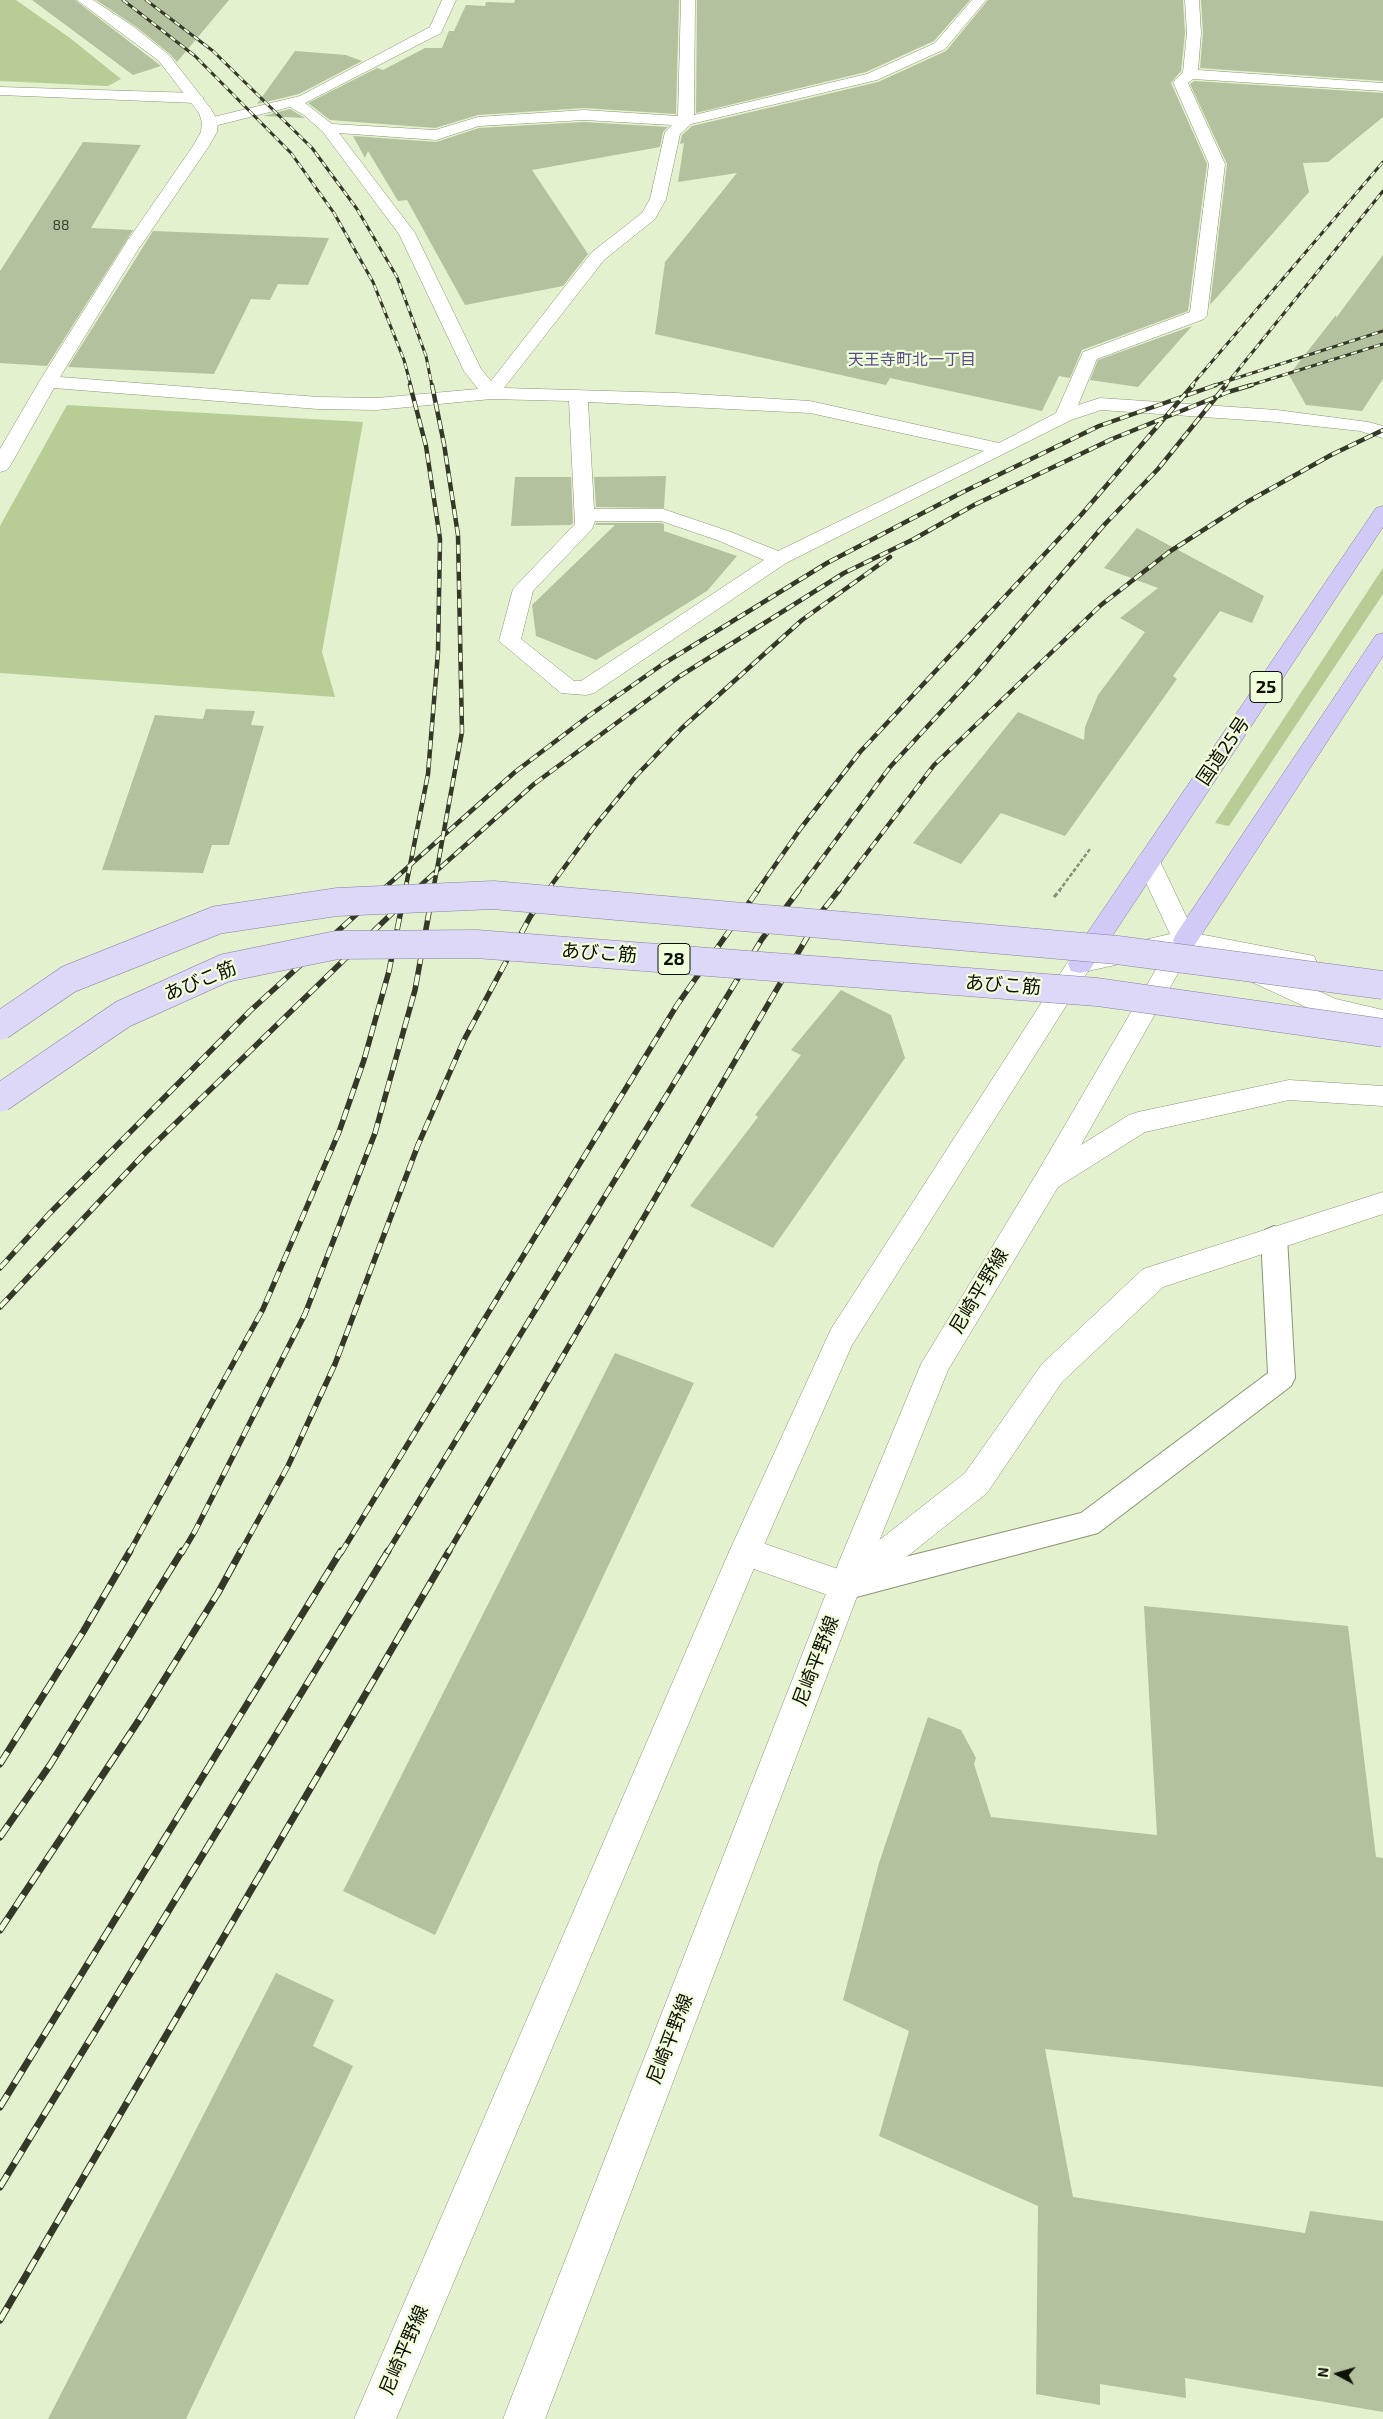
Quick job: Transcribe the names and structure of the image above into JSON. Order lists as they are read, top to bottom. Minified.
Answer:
{"streets":{"highway":["25","国道25号"],"main road":["あびこ筋","28"],"street":["尼崎平野線"]},"crossings":[["国道25号","尼崎平野線"]],"districts":["天王寺町北一丁目"],"house_numbers":["88"],"north":"left"}
